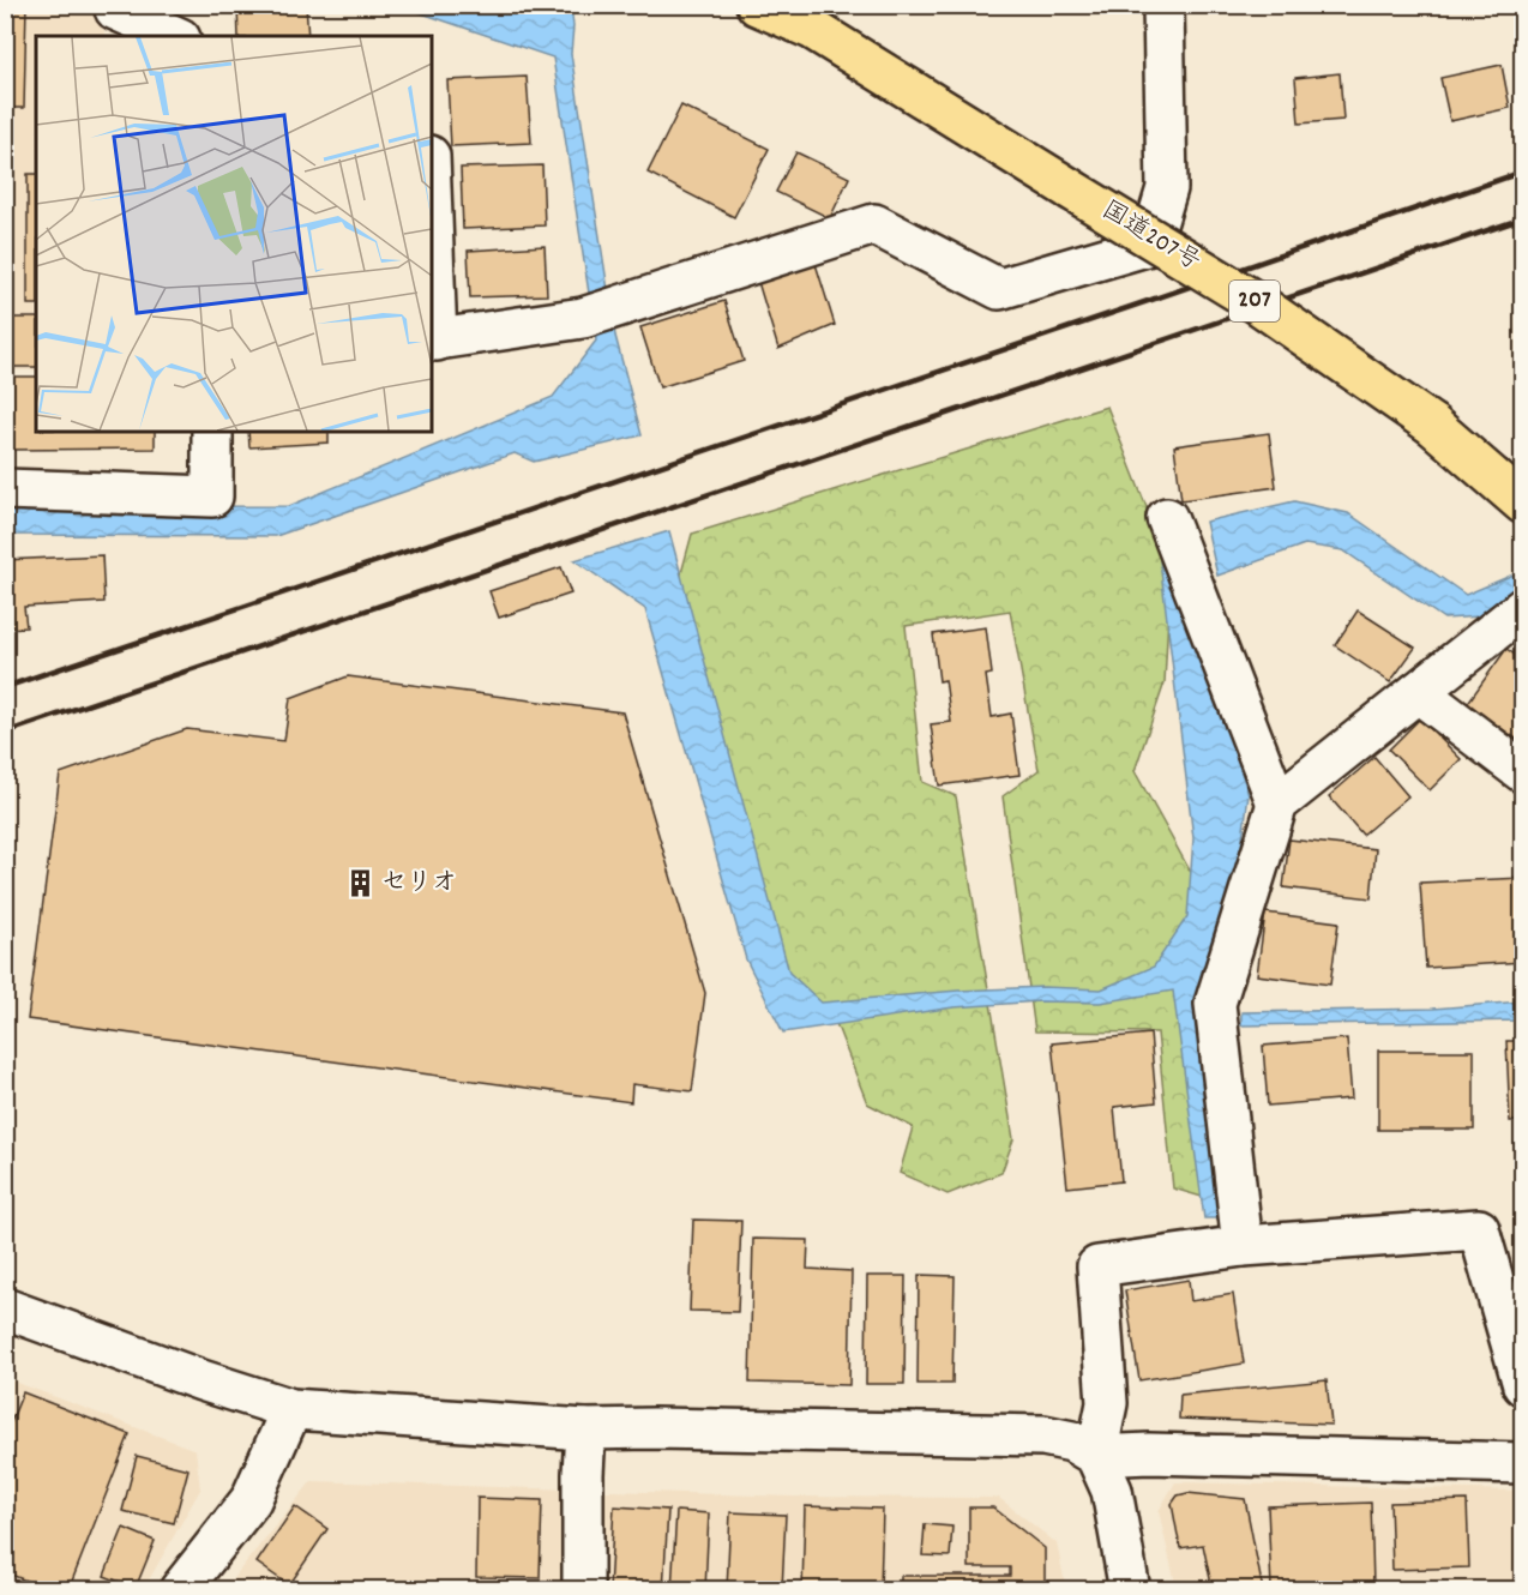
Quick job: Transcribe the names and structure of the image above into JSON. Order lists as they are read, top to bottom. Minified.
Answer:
{"streets":{"highway":["国道207号","207"]},"places":{"building":["セリオ"]}}
